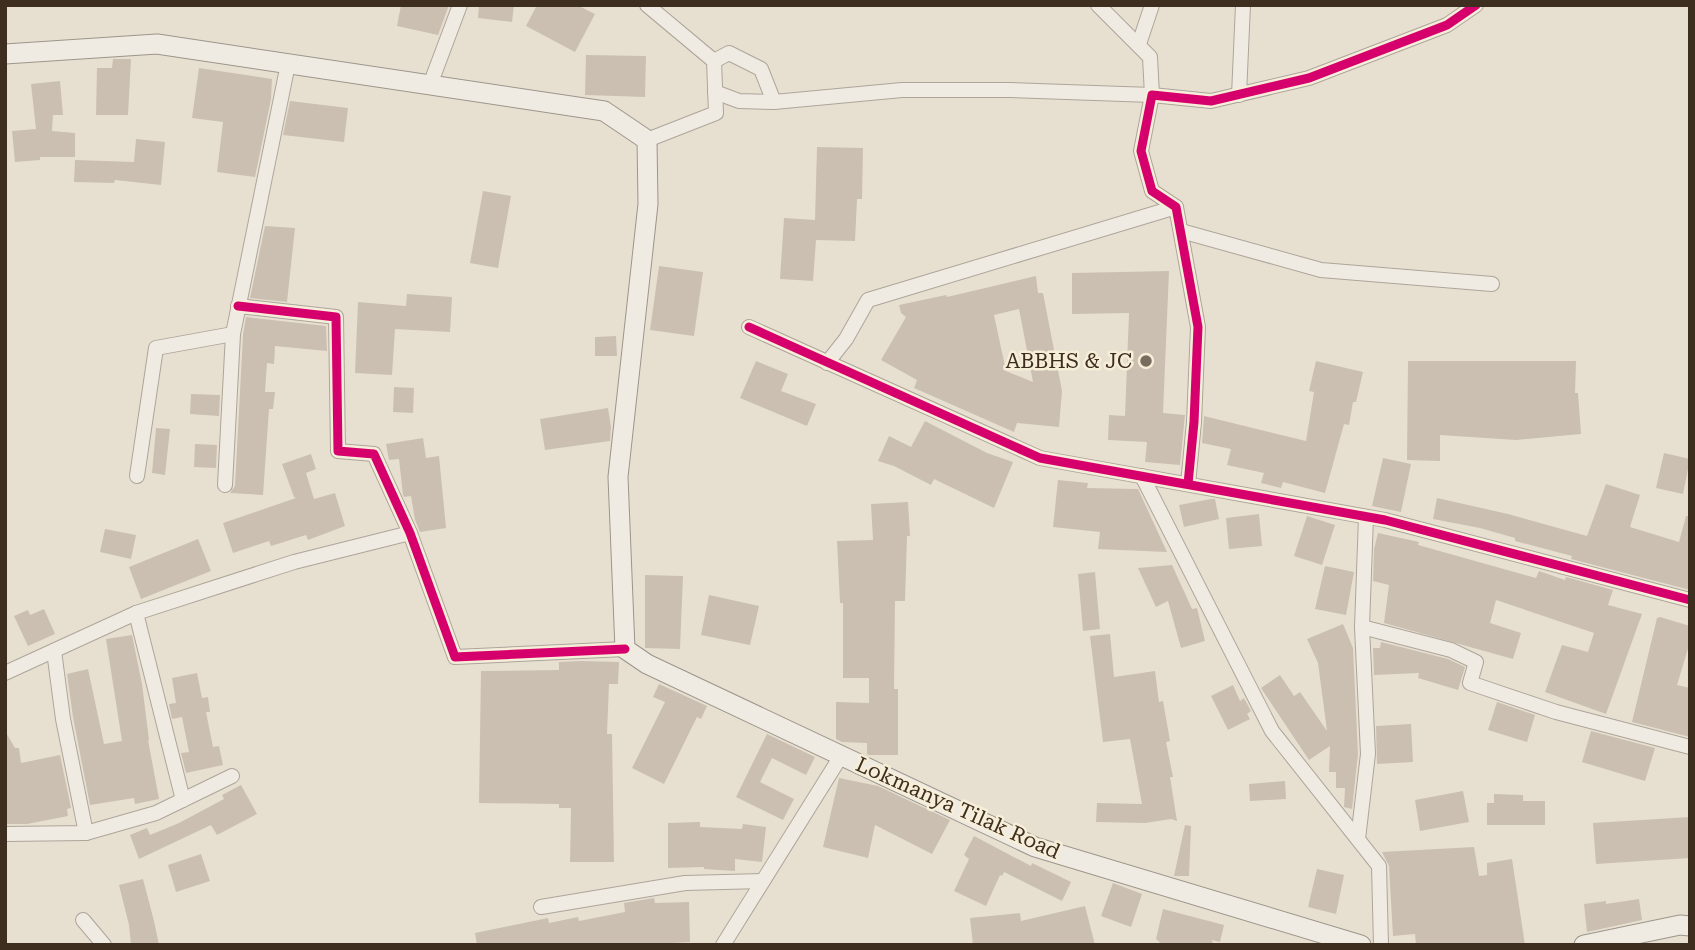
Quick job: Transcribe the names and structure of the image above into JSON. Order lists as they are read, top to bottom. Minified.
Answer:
{"streets":{"main road":["Lokmanya Tilak Road"]},"places":["ABBHS & JC"]}
